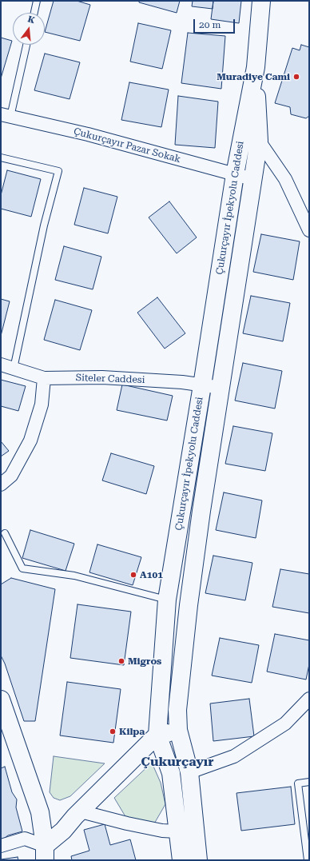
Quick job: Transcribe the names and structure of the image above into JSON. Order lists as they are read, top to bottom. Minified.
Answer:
{"streets":{"street":["Çukurçayır Pazar Sokak","Çukurçayır İpekyolu Caddesi","Siteler Caddesi"]},"crossings":[["Çukurçayır Pazar Sokak","Çukurçayır İpekyolu Caddesi"],["Çukurçayır İpekyolu Caddesi","Siteler Caddesi"]],"districts":["Çukurçayır"],"places":["Muradiye Cami","A101","Migros","Kilpa"],"scale_bar":"20 m","north":"top"}
